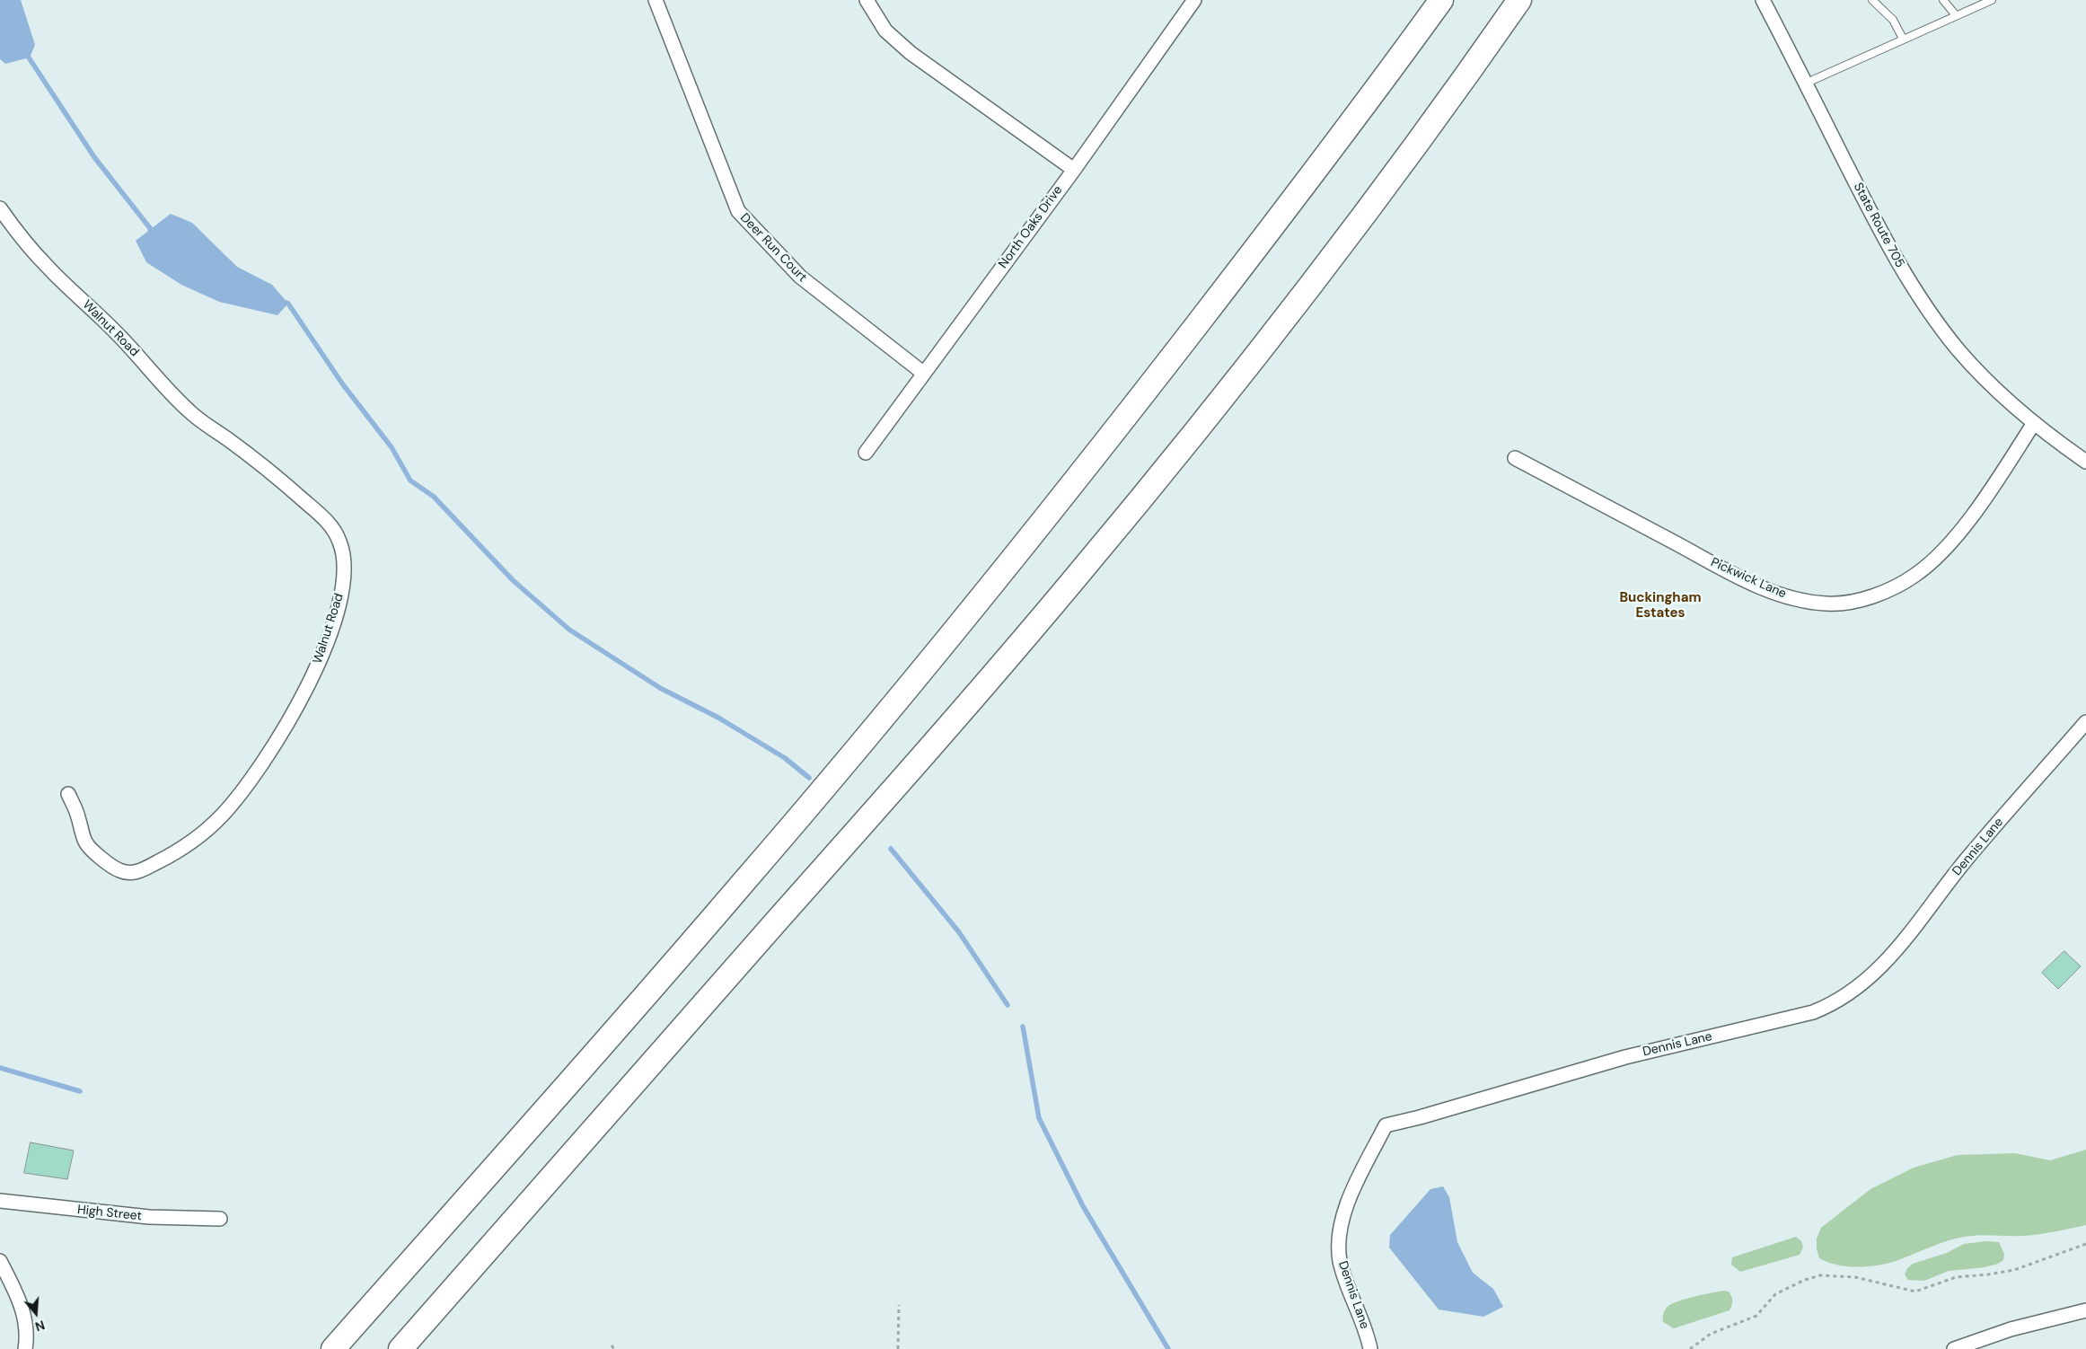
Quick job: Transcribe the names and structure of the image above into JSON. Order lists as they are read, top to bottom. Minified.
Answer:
{"streets":{"street":["State Route 705","North Oaks Drive","Deer Run Court","Walnut Road","Pickwick Lane","Dennis Lane","High Street"]},"crossings":[["State Route 705","Pickwick Lane"],["North Oaks Drive","Deer Run Court"]],"districts":["Buckingham Estates"],"north":"bottom"}
